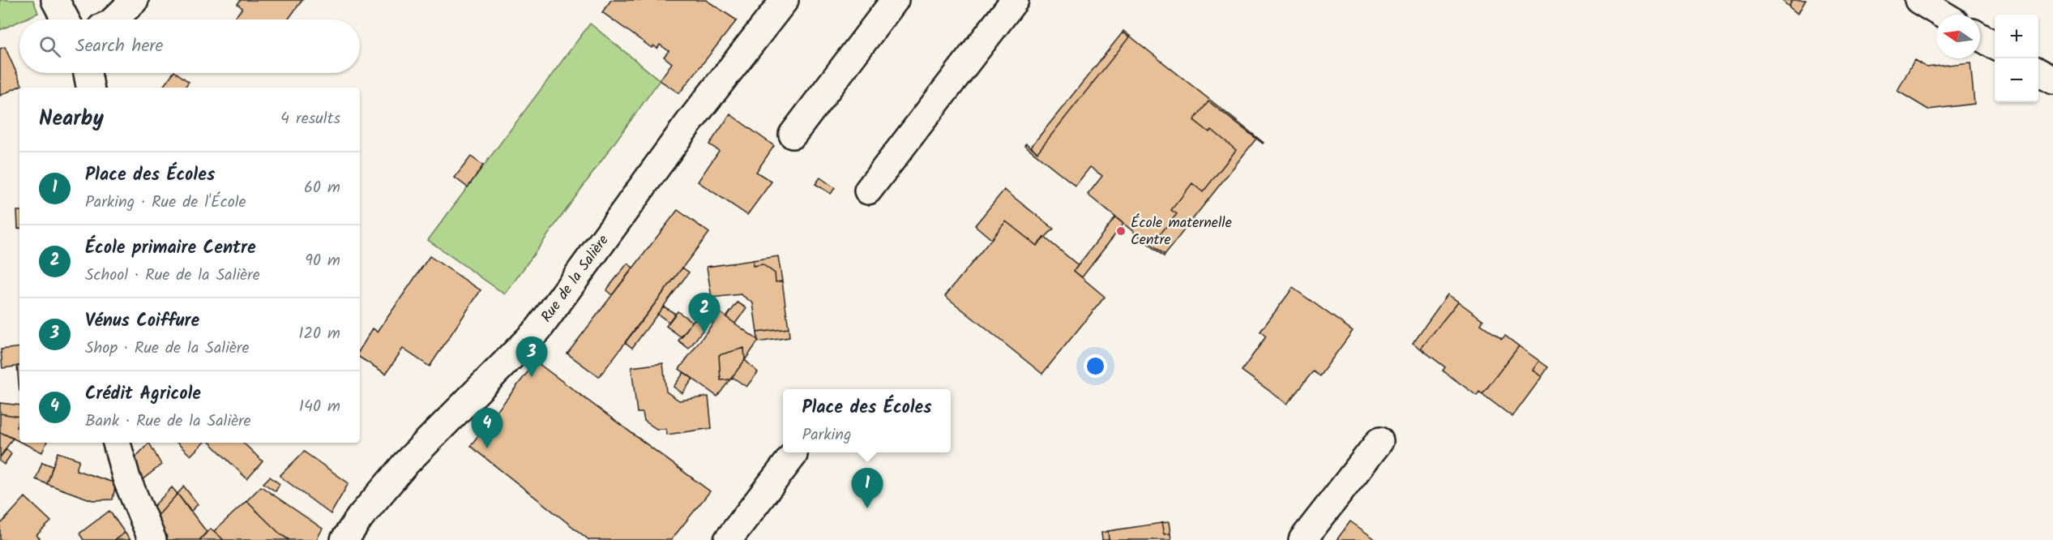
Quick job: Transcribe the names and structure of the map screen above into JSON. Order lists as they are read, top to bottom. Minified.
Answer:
{"streets":{"main road":["Rue de la Salière"]},"places":["École maternelle Centre"],"north":"left","page":{"map_buttons":["+","−"],"search":"Search here","heading":["Nearby","4 results"],"list":[{"mark":"1","name":"Place des Écoles","note":"Parking · Rue de l'École","value":"60 m"},{"mark":"2","name":"École primaire Centre","note":"School · Rue de la Salière","value":"90 m"},{"mark":"3","name":"Vénus Coiffure","note":"Shop · Rue de la Salière","value":"120 m"},{"mark":"4","name":"Crédit Agricole","note":"Bank · Rue de la Salière","value":"140 m"}],"pins":["2","3","4","1"],"popup":["Place des Écoles","Parking"]}}
